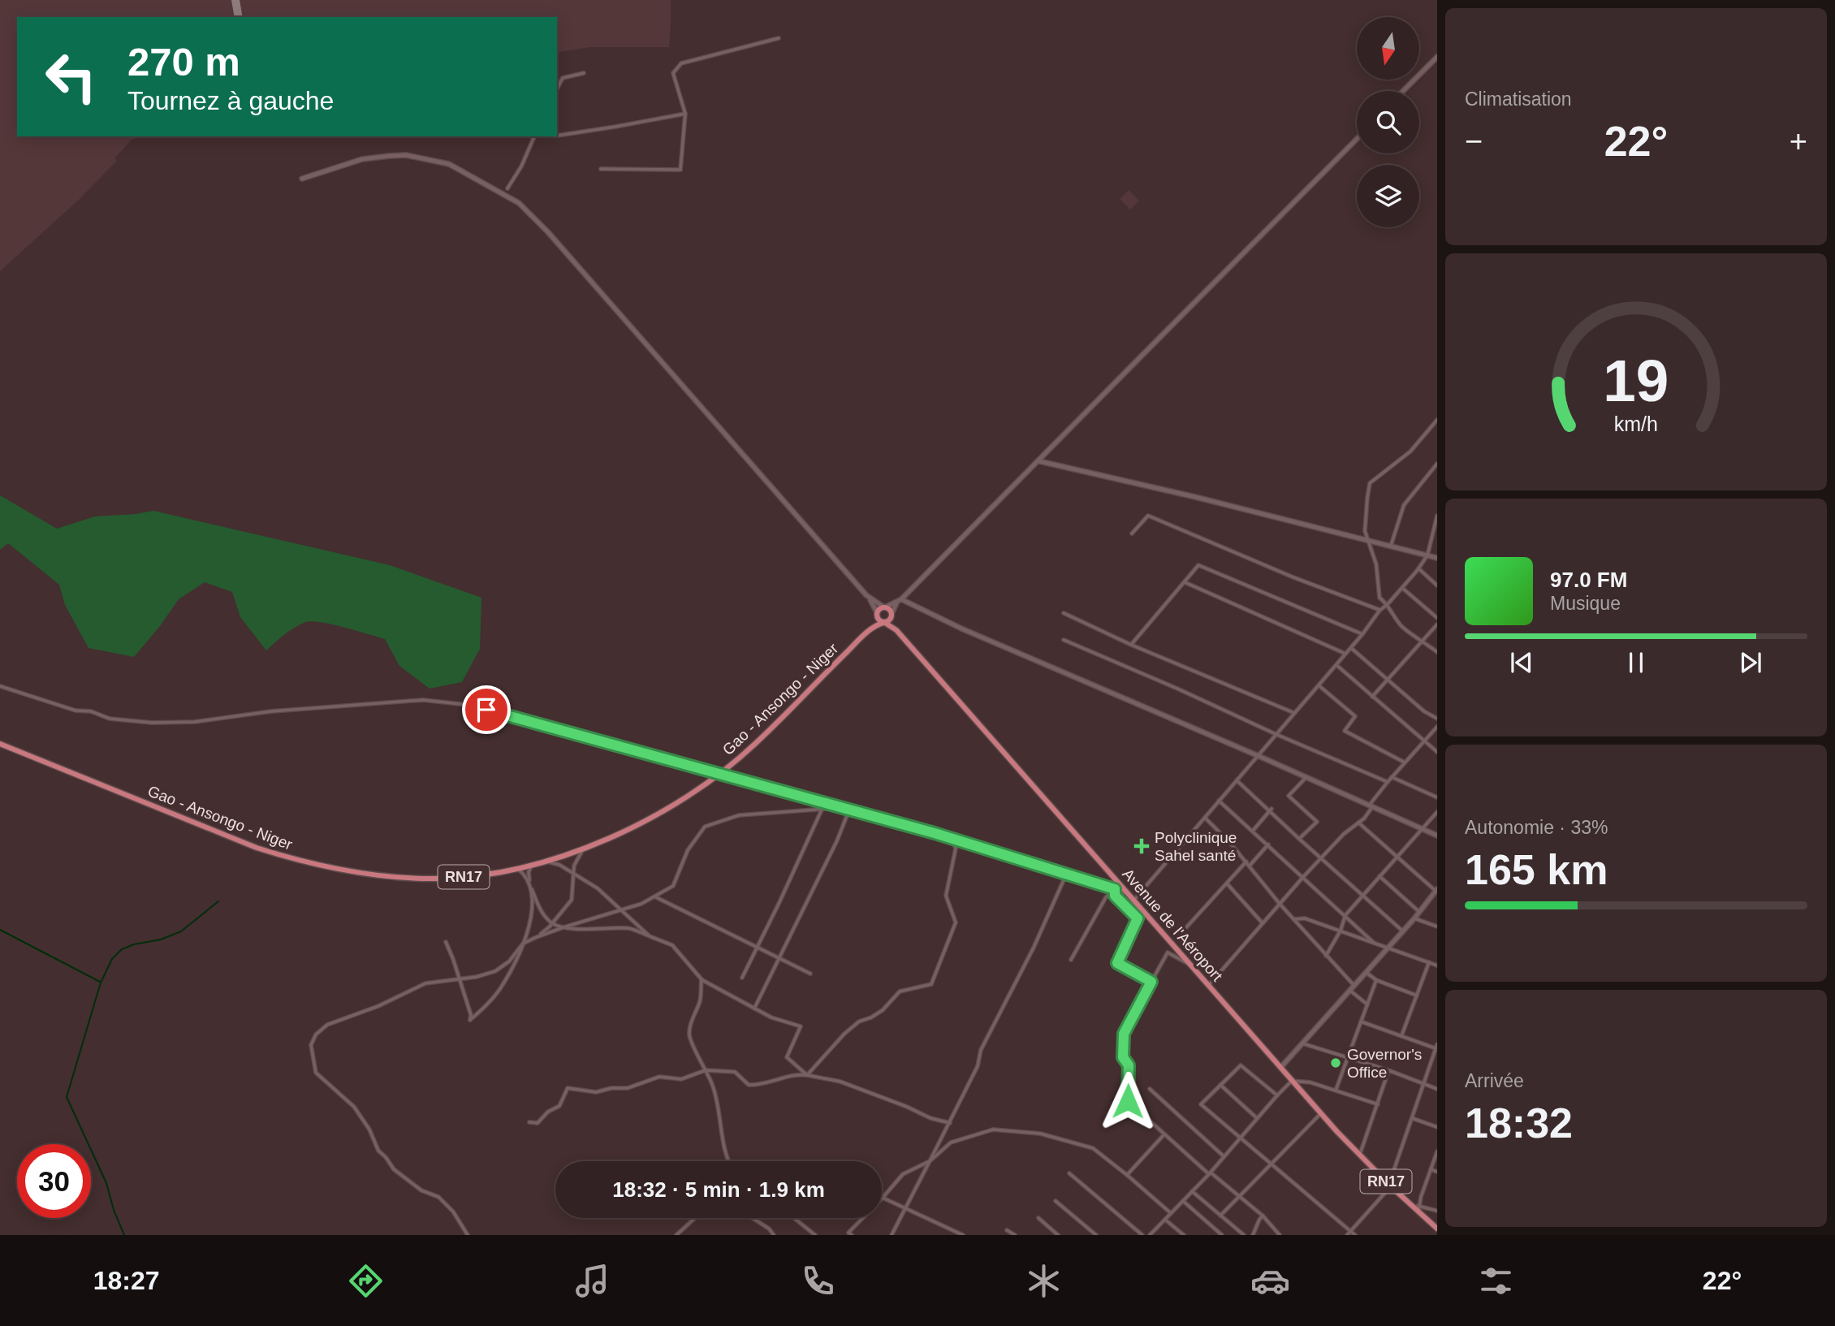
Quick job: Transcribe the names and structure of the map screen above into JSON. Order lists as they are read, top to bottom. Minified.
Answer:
{"streets":{"main road":["Gao - Ansongo - Niger","RN17","Avenue de l'Aéroport"]},"crossings":[["Gao - Ansongo - Niger","RN17"],["RN17","Avenue de l'Aéroport"]],"places":{"health":["Polyclinique Sahel santé"],"other":["Governor's Office"]},"north":"bottom","page":{"tile":["Climatisation",["Autonomie · 33%","165 km"],["Arrivée","18:32"]],"turn":["270 m","Tournez à gauche"],"heat":["−","22°","+"],"song":["97.0 FM","Musique"],"limit":"30","trip":"18:32 · 5 min · 1.9 km","tabs":["18:27","22°"],"gauge":["19","km/h"]}}
